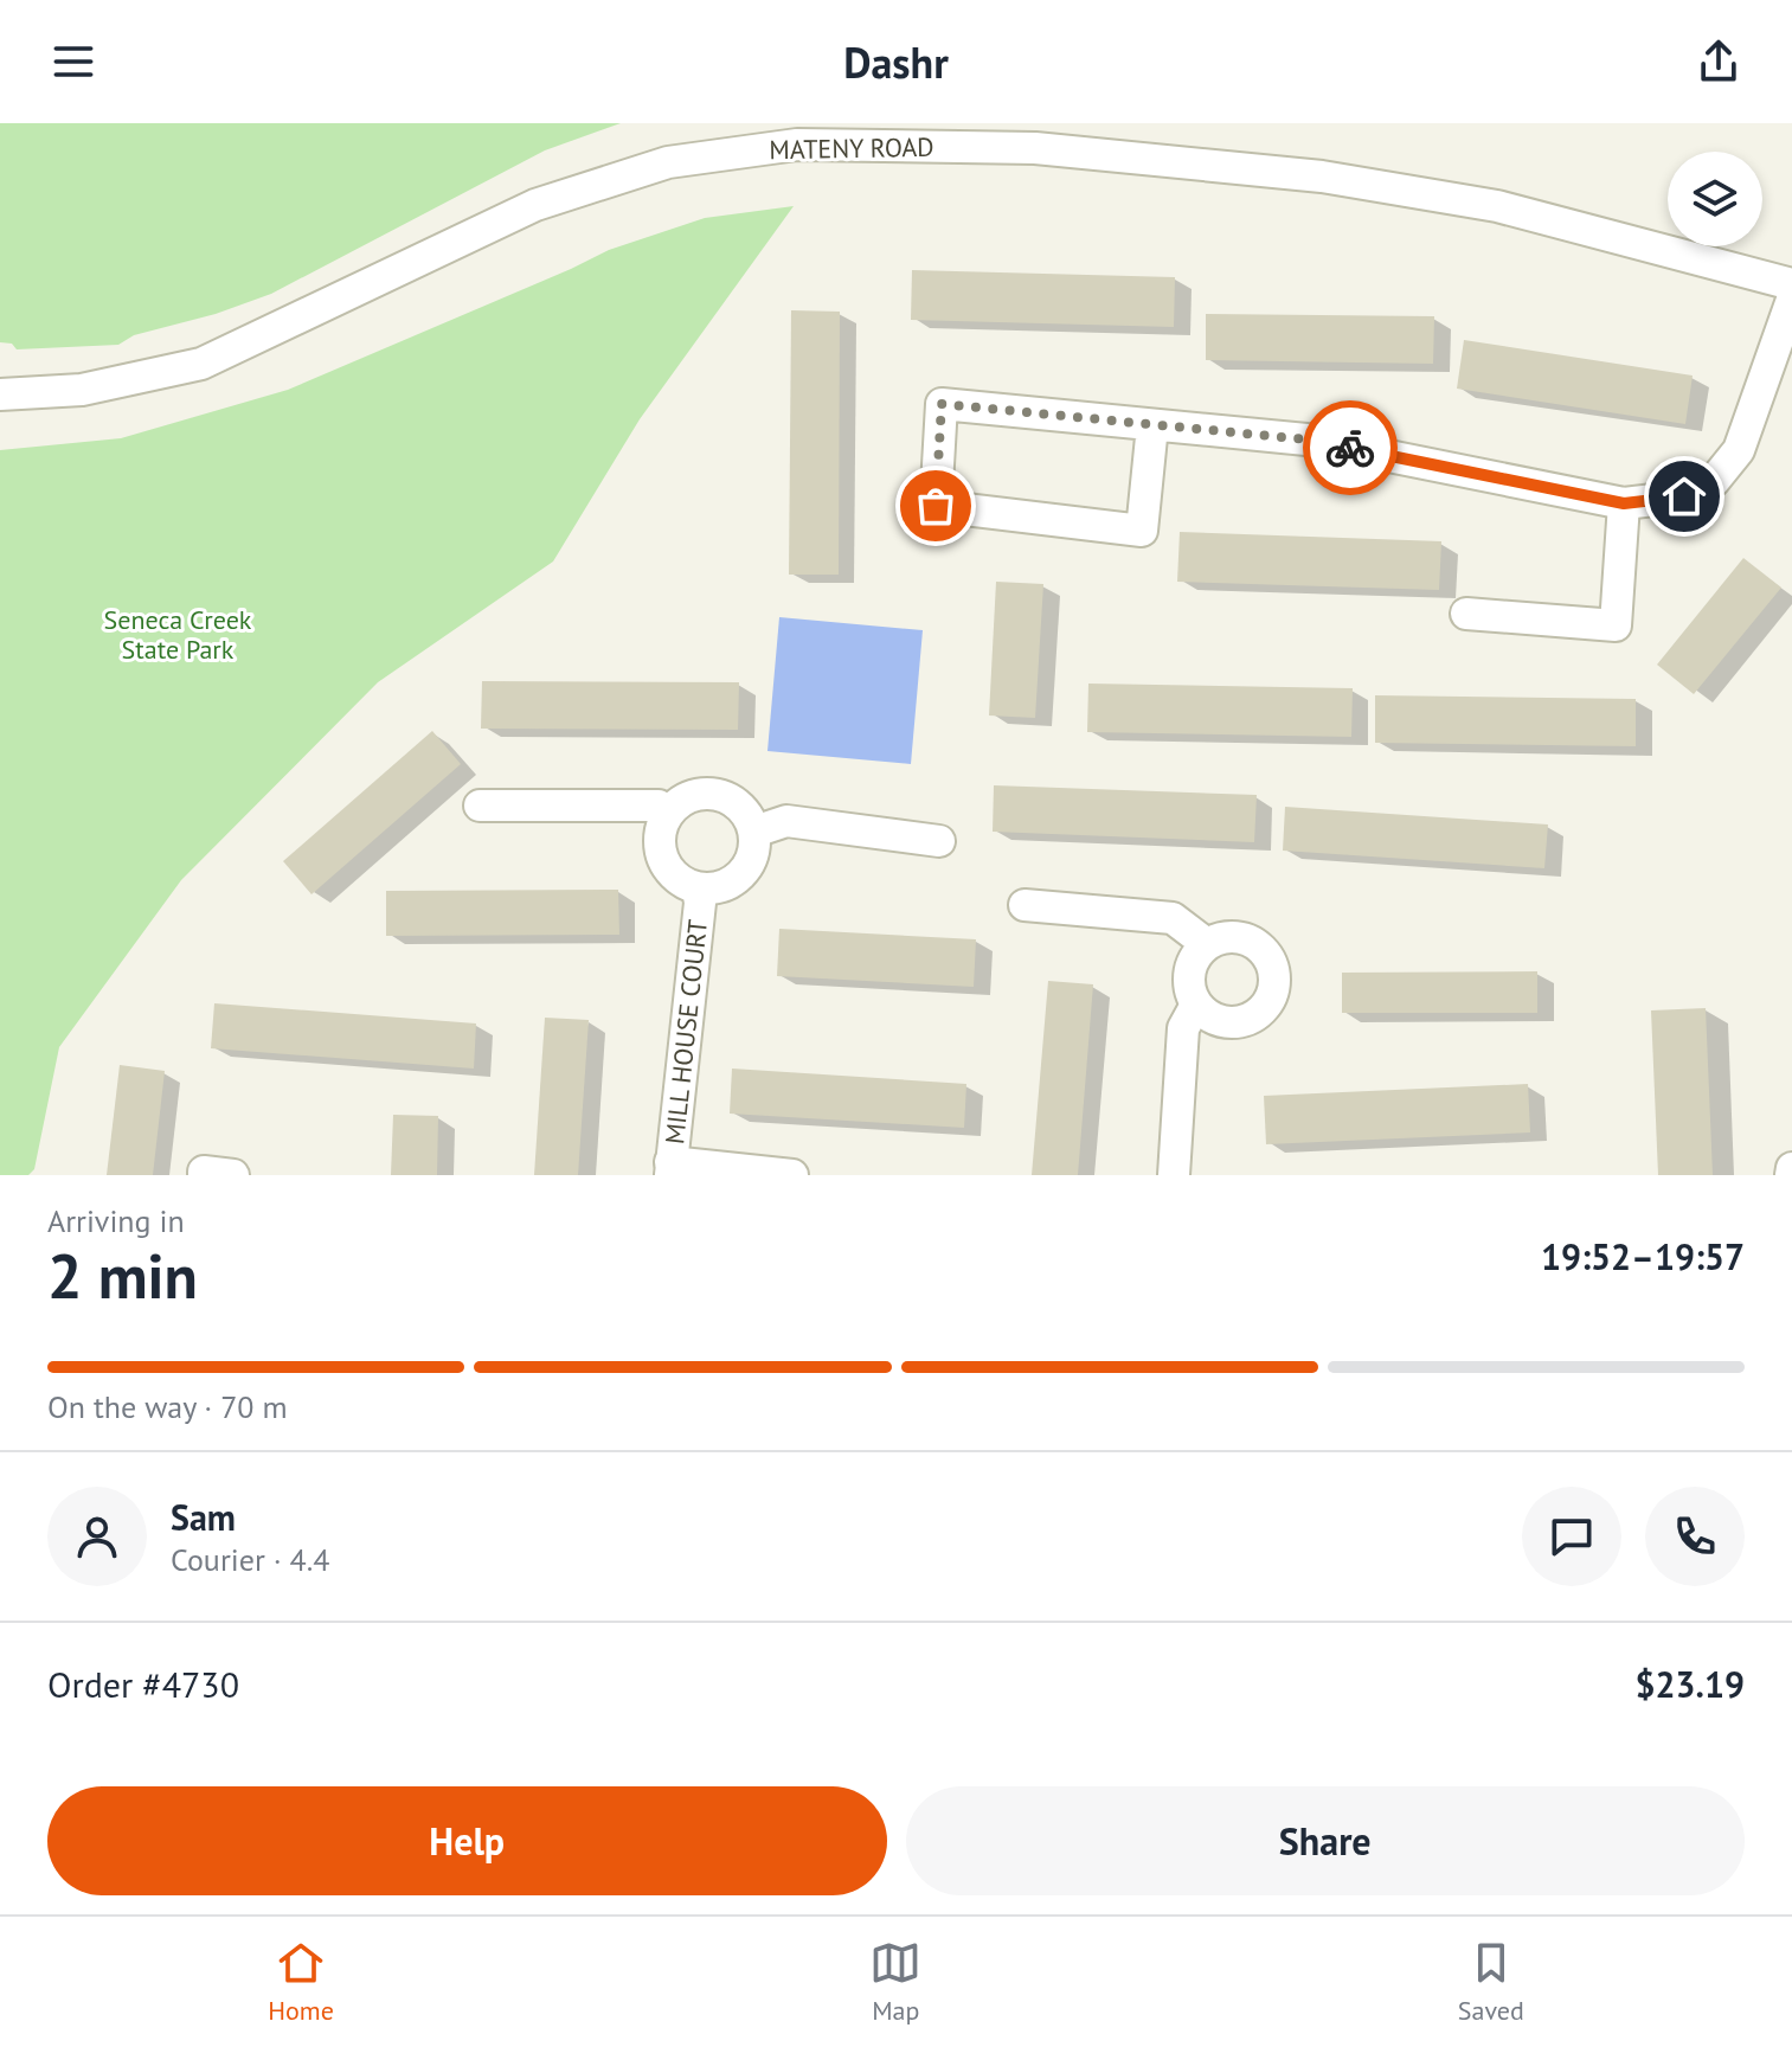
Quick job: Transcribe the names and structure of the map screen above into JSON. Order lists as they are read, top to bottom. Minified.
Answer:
{"streets":{"street":["MATENY ROAD","MILL HOUSE COURT"]},"parks":["Seneca Creek State Park"],"page":{"header":"Dashr","heading":["2 min","Arriving in","19:52–19:57"],"panel":["Sam","Courier · 4.4","Order #4730","$23.19"],"bar":"On the way · 70 m","buttons":["Help","Share"],"tabs":["Home","Map","Saved"]}}
